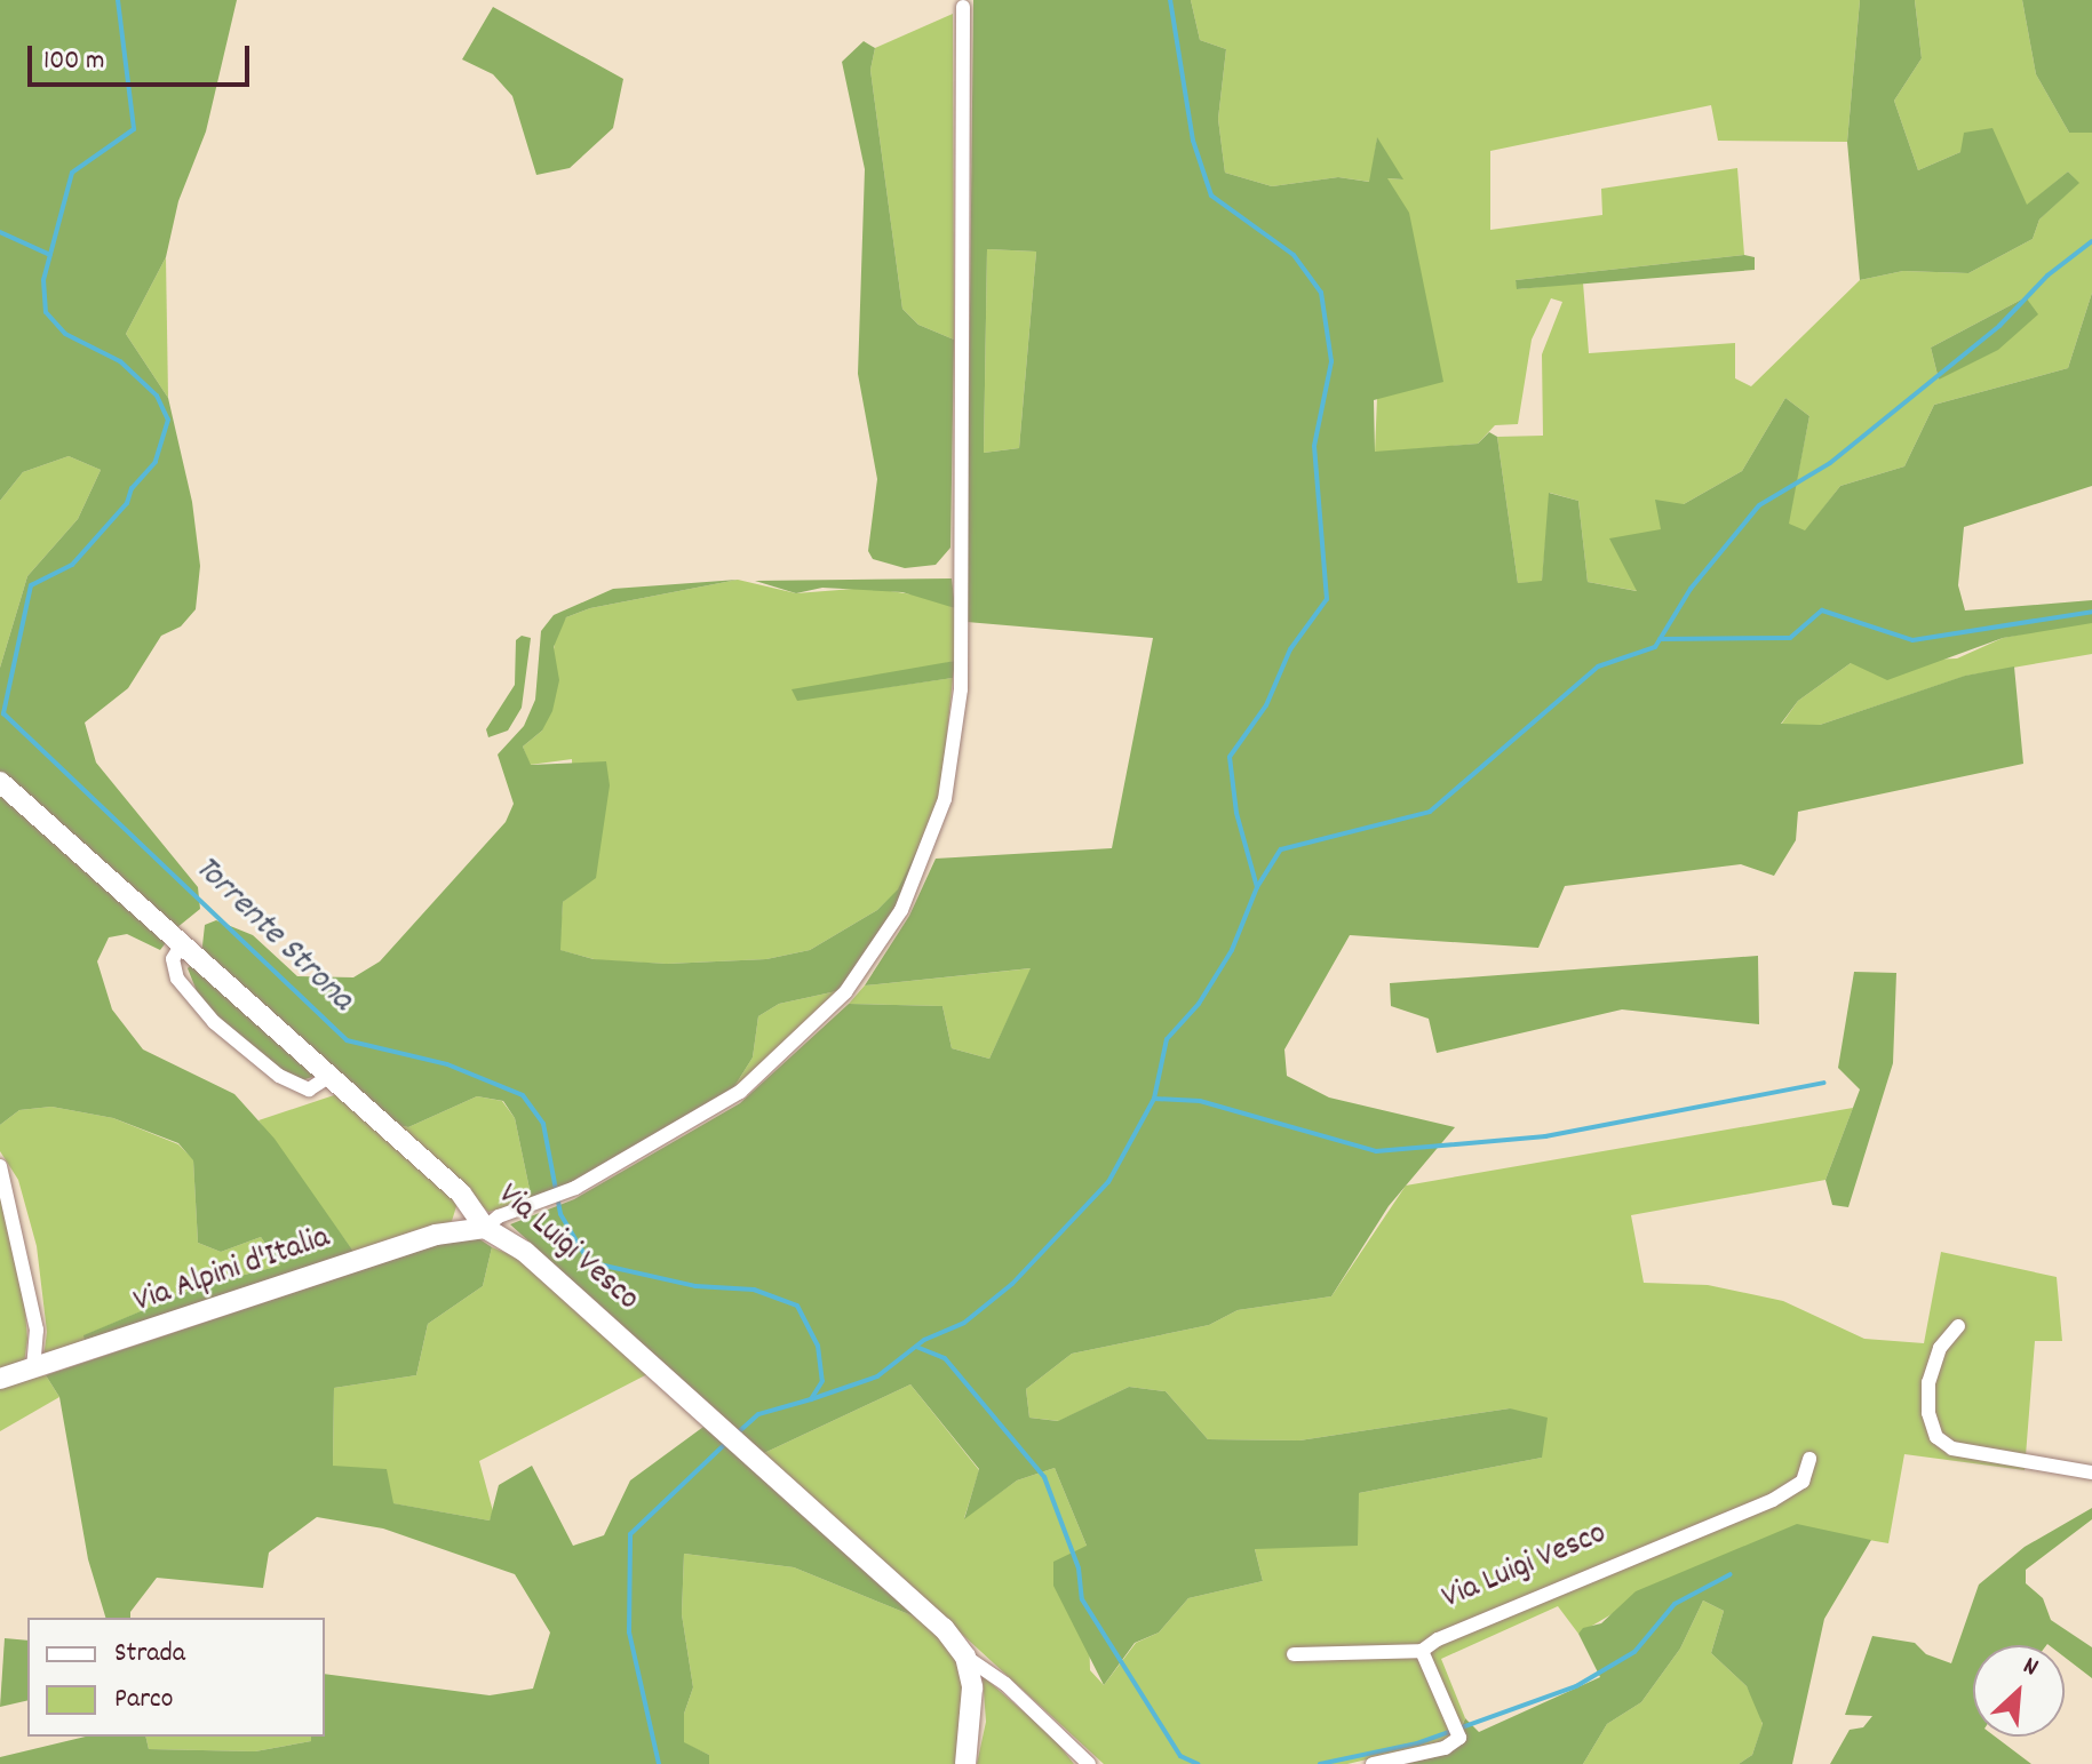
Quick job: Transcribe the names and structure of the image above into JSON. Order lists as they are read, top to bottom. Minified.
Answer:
{"streets":{"street":["Via Luigi Vesco","Via Alpini d'Italia"]},"crossings":[["Via Luigi Vesco","Via Alpini d'Italia"]],"water":["Torrente Strona"],"legend":["Strada","Parco"],"scale_bar":"100 m","north":"top right"}
